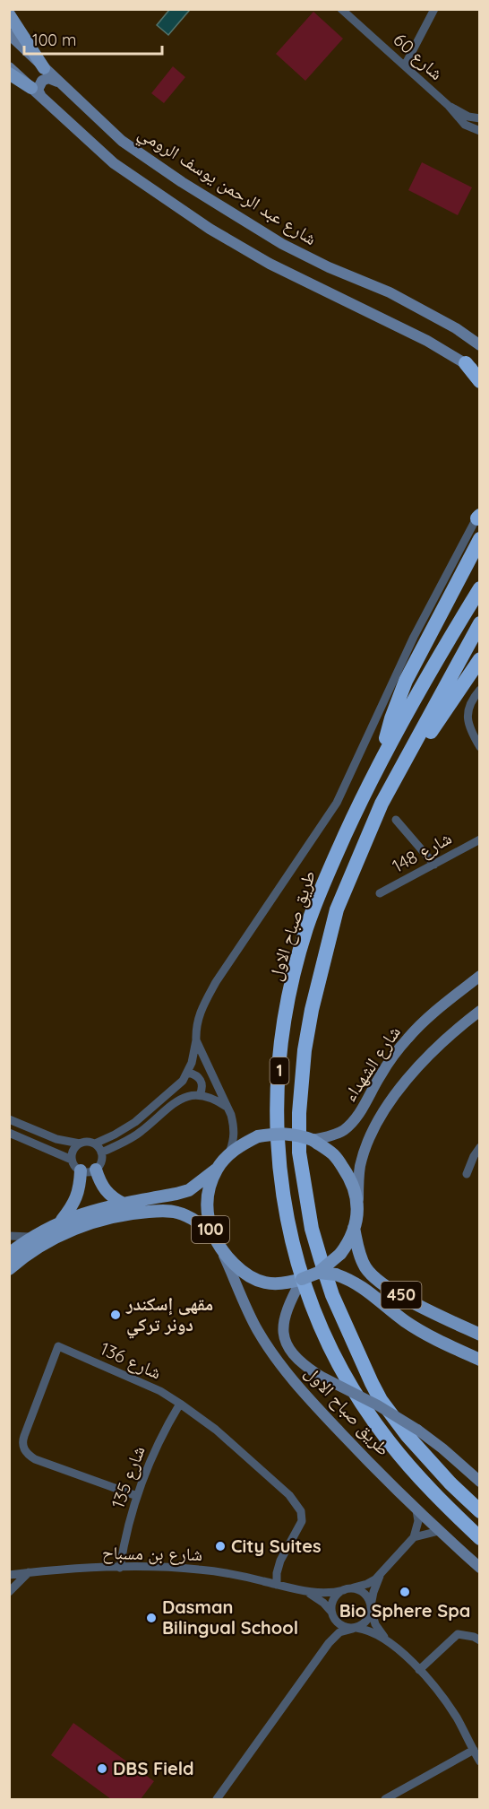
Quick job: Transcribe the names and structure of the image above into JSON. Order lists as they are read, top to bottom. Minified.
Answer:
{"streets":{"highway":["طريق صباح الاول","1"],"main road":["شارع عبد الرحمن يوسف الرومي","شارع الشهداء","100","450"],"street":["شارع 60","شارع 148","شارع 136","شارع 135","شارع بن مسباح"]},"crossings":[["طريق صباح الاول","شارع الشهداء"],["طريق صباح الاول","100"],["طريق صباح الاول","450"],["شارع الشهداء","100"],["شارع الشهداء","450"],["100","450"],["شارع 136","شارع 135"],["شارع 136","شارع بن مسباح"],["شارع 135","شارع بن مسباح"]],"places":["مقهى إسكندر دونر تركي","City Suites","Bio Sphere Spa","Dasman Bilingual School","DBS Field"],"scale_bar":"100 m"}
